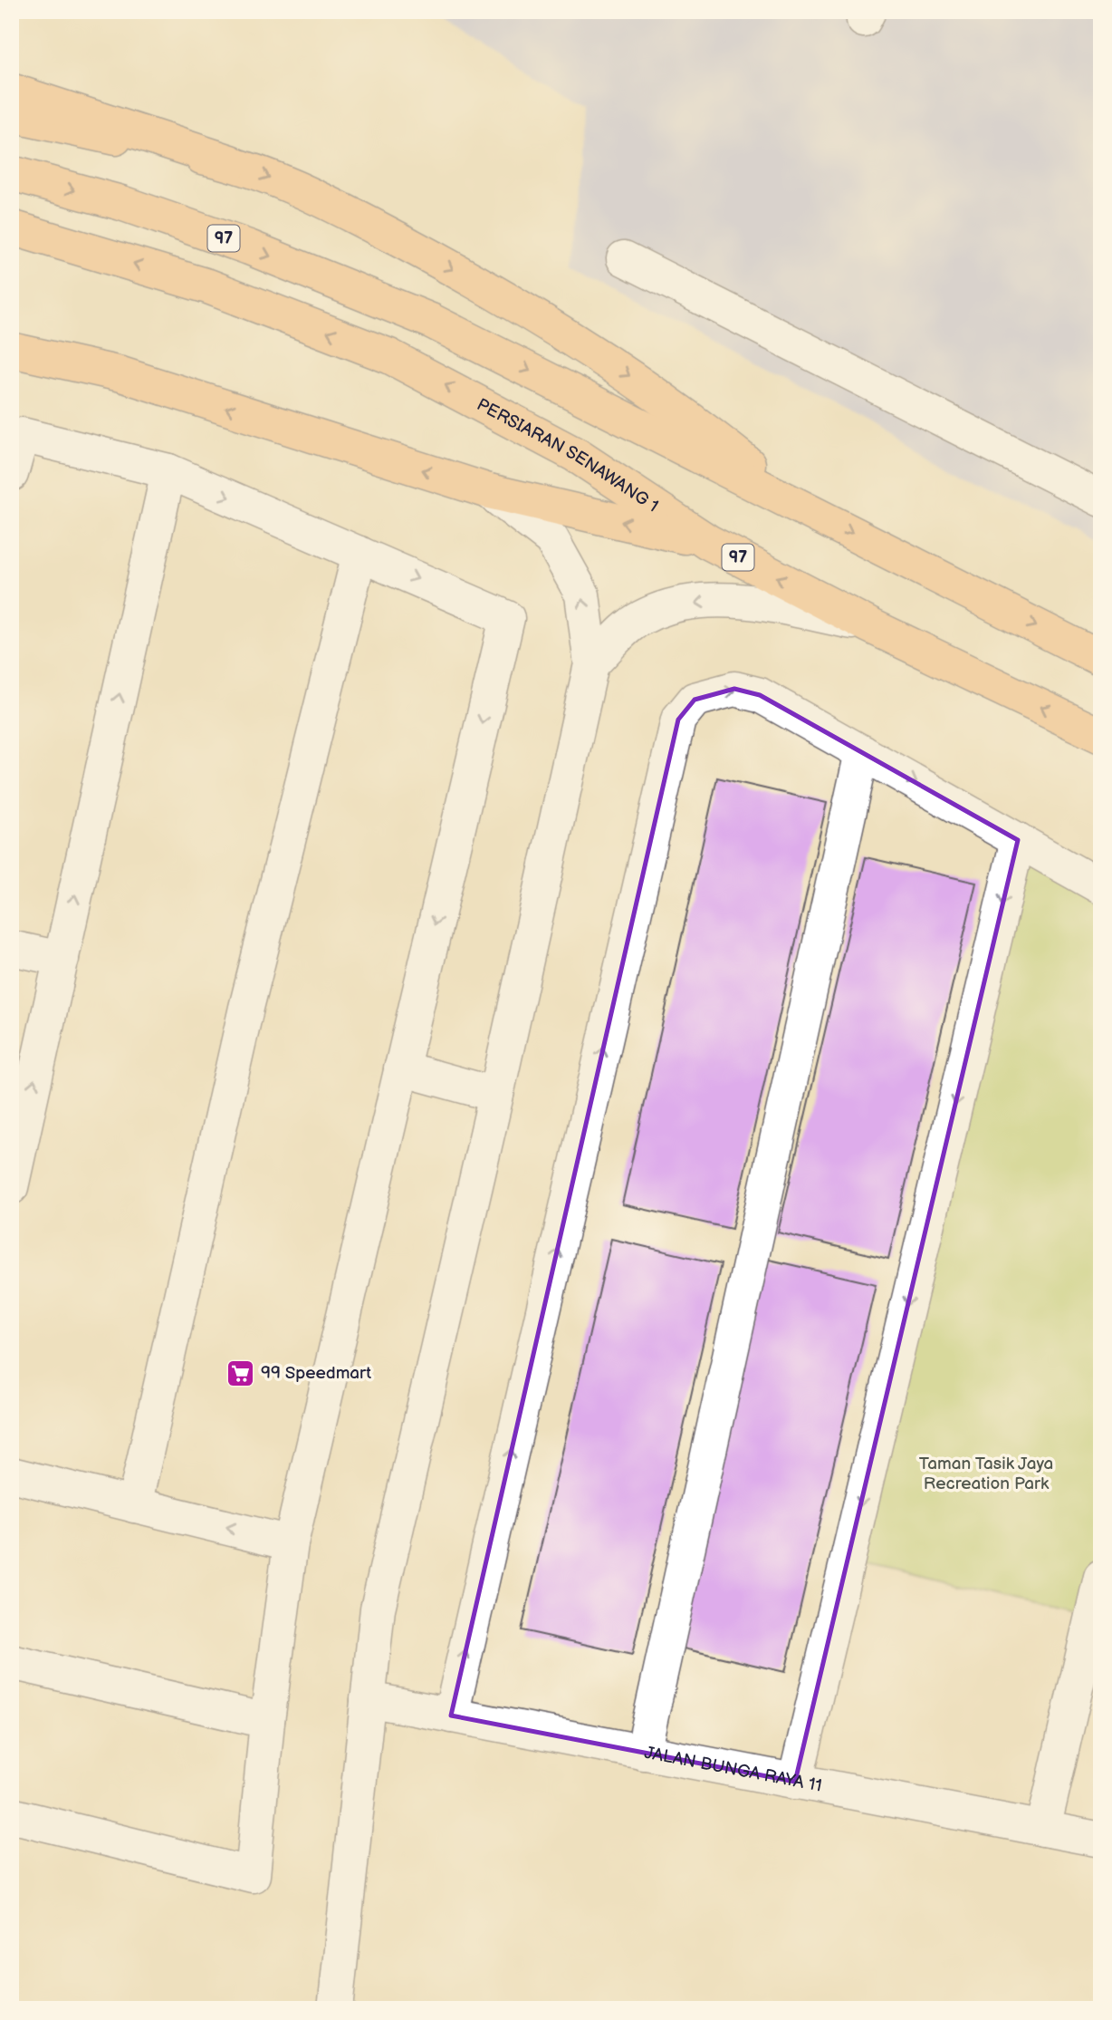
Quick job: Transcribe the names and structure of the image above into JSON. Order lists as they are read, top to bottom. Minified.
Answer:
{"streets":{"main road":["97","PERSIARAN SENAWANG 1"],"street":["JALAN BUNGA RAYA 11"]},"parks":["Taman Tasik Jaya Recreation Park"],"places":{"supermarket":["99 Speedmart"]}}
